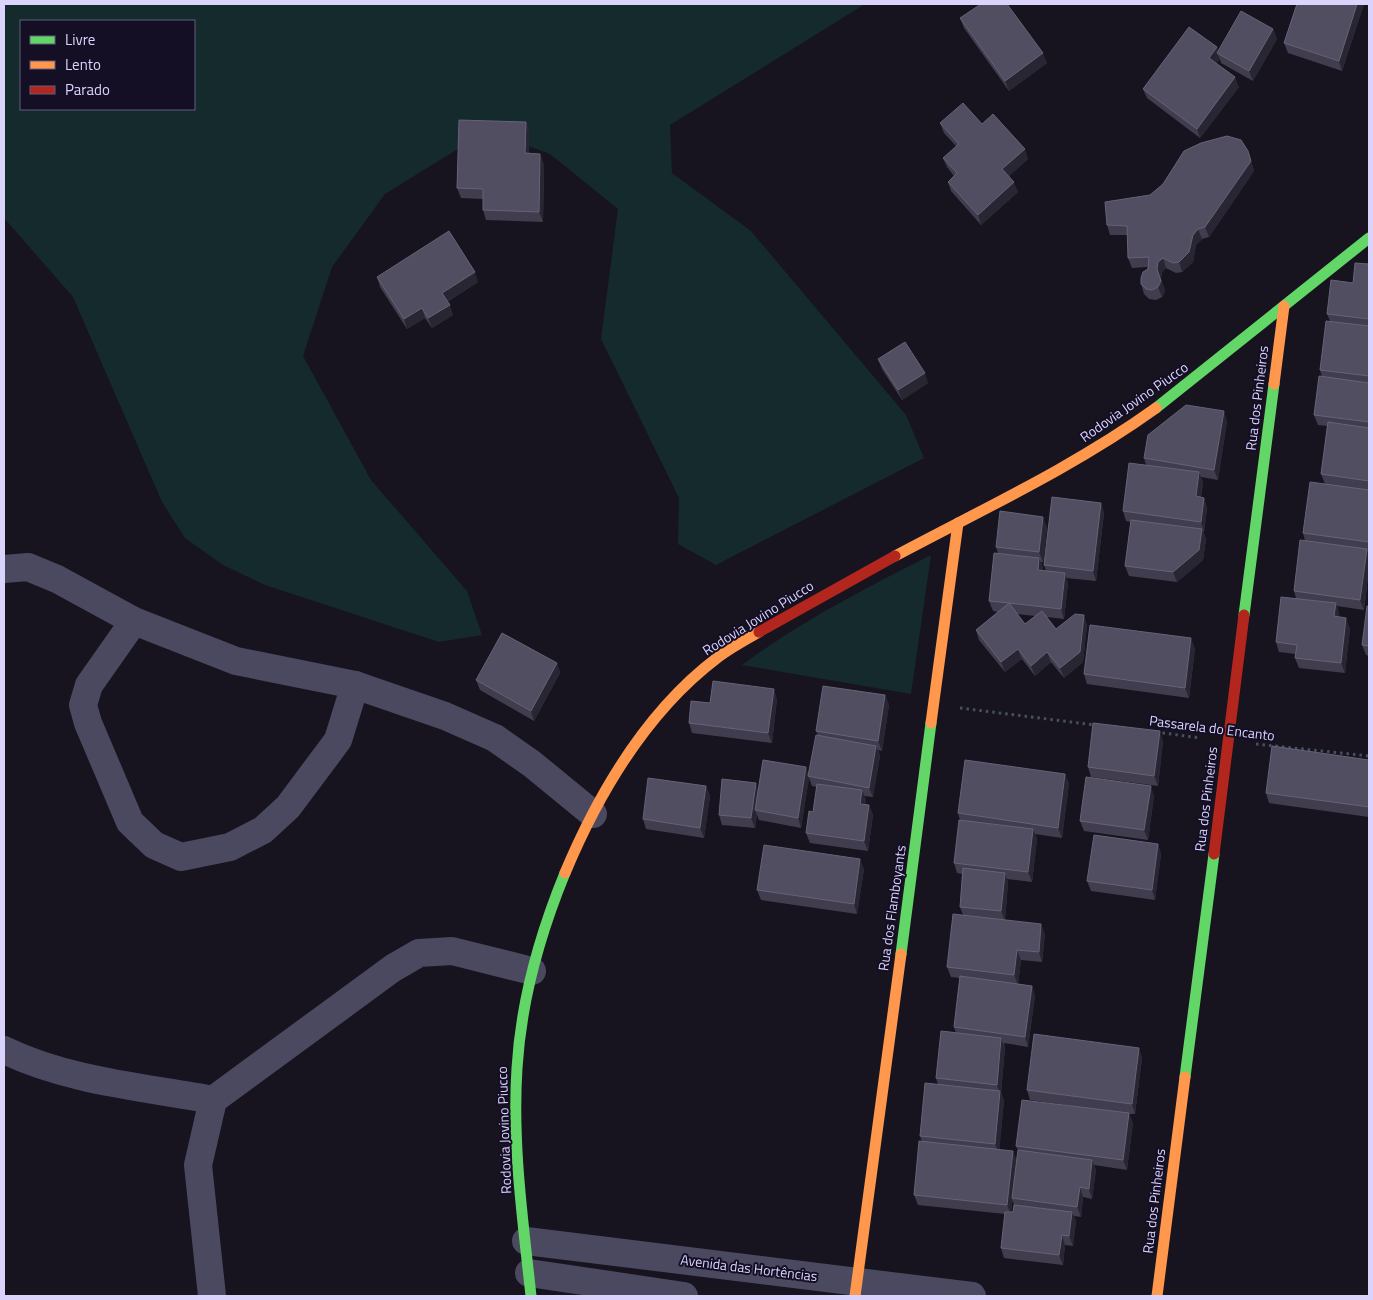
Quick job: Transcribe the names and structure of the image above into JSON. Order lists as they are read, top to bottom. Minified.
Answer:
{"streets":{"street":["Rua dos Pinheiros","Rodovia Jovino Piucco","Rua dos Flamboyants","Avenida das Hortências"],"path":["Passarela do Encanto"]},"crossings":[["Rua dos Pinheiros","Rodovia Jovino Piucco"],["Rua dos Pinheiros","Passarela do Encanto"],["Rodovia Jovino Piucco","Rua dos Flamboyants"],["Rodovia Jovino Piucco","Avenida das Hortências"],["Rua dos Flamboyants","Avenida das Hortências"]],"legend":["Livre","Lento","Parado"]}
